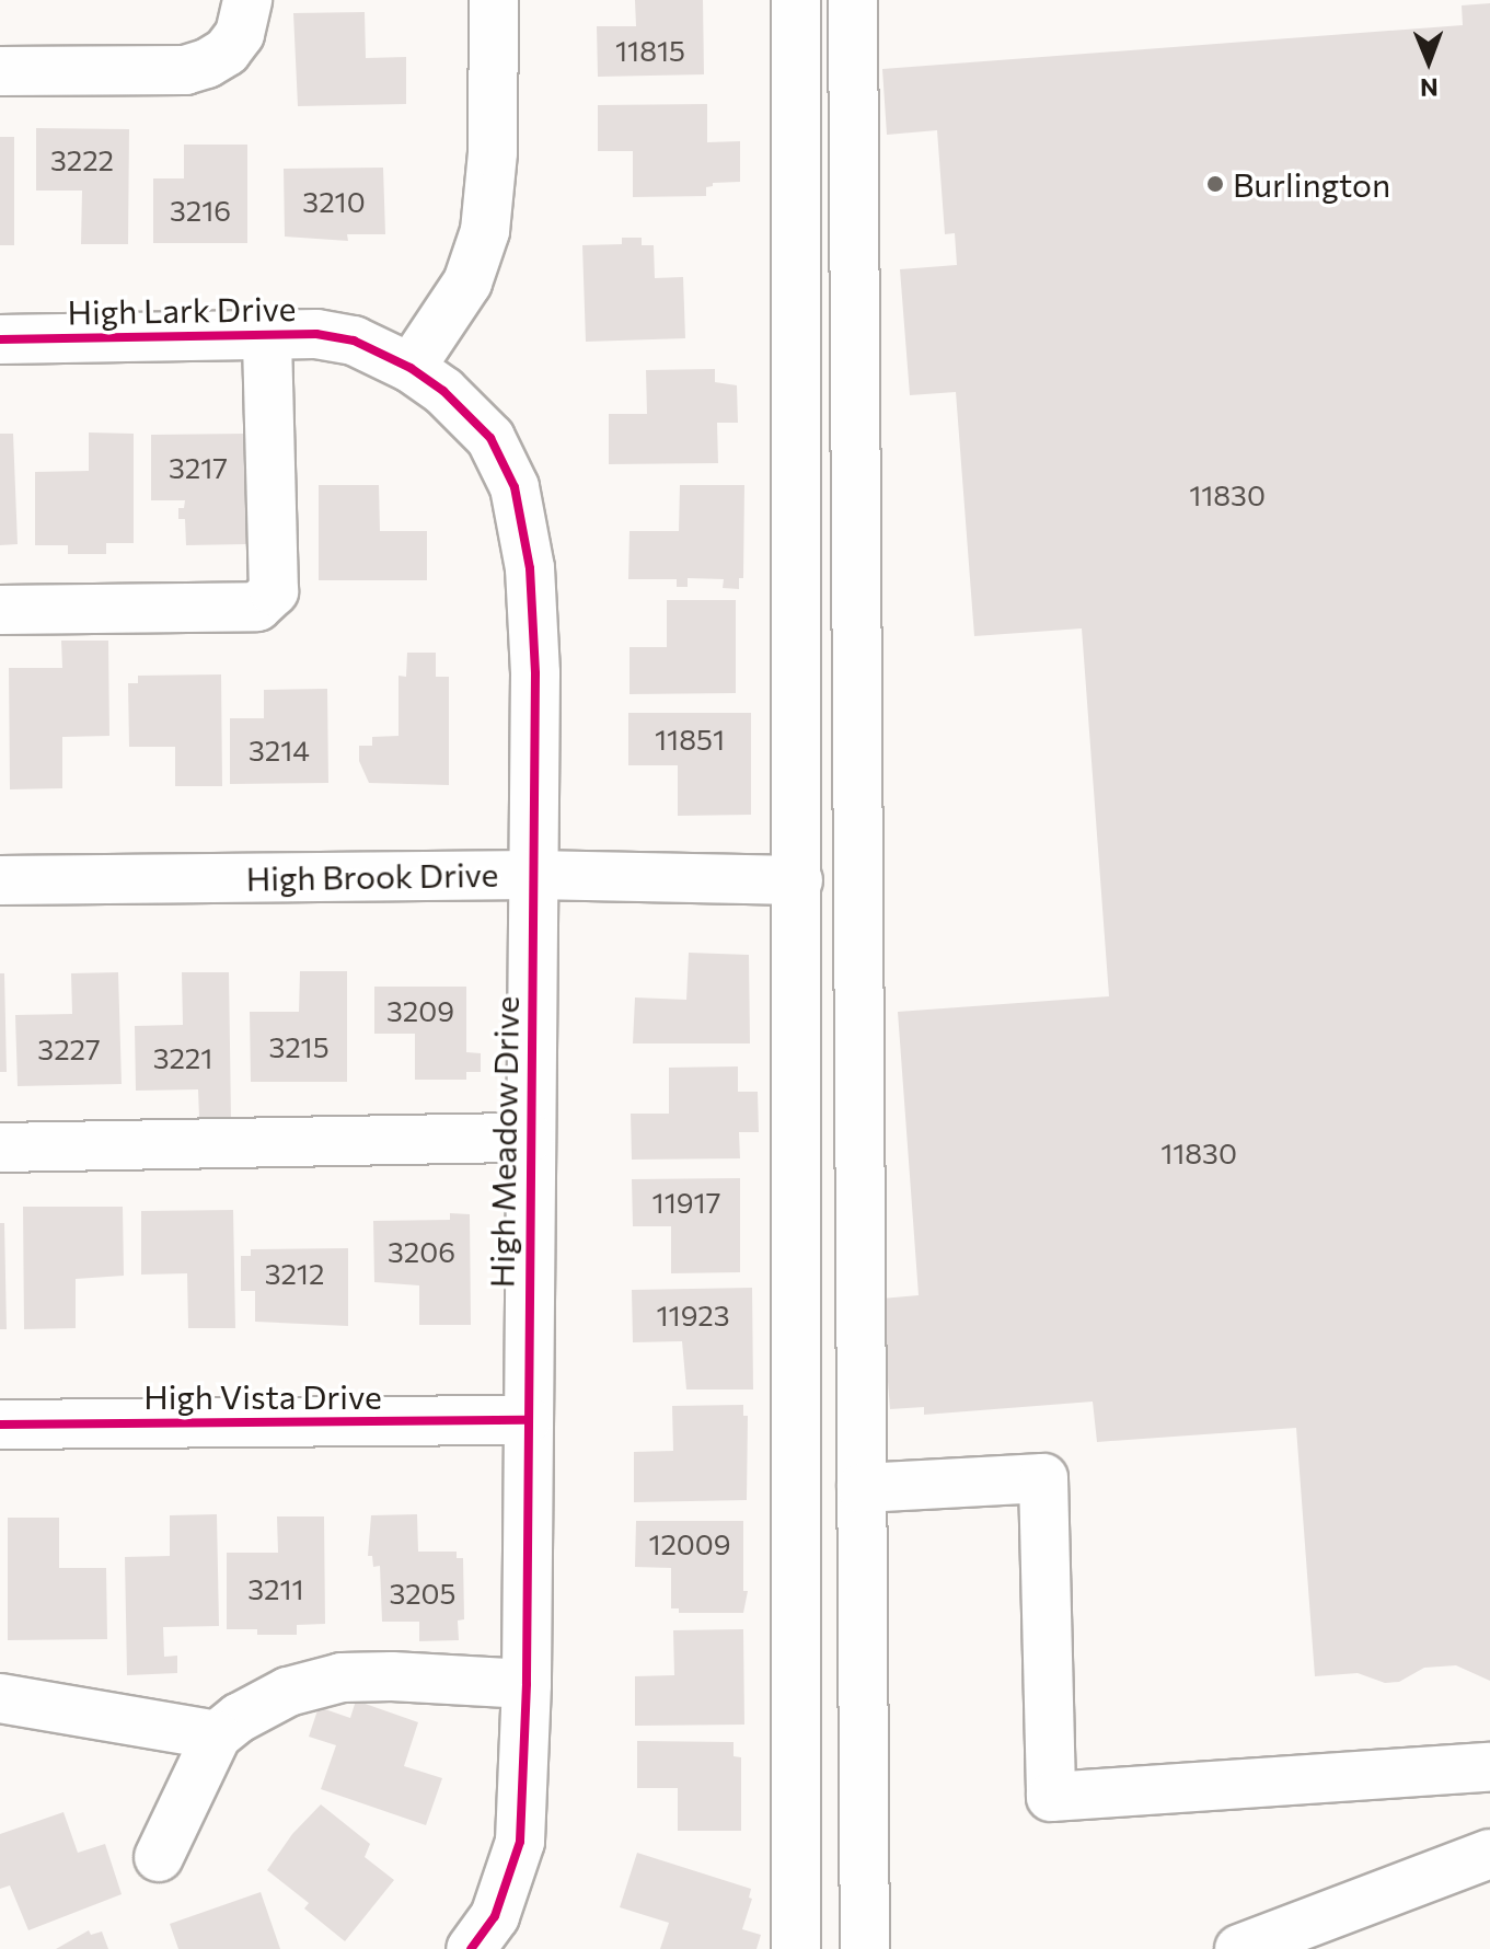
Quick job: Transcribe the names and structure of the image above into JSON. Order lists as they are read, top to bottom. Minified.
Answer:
{"streets":{"street":["High Lark Drive","High Brook Drive","High Meadow Drive","High Vista Drive"]},"crossings":[["High Lark Drive","High Meadow Drive"],["High Brook Drive","High Meadow Drive"],["High Meadow Drive","High Vista Drive"]],"places":["Burlington"],"house_numbers":["11815","3222","3210","3216","3217","11830","11851","3214","3209","3215","3227","3221","11830","11917","3206","3212","11923","12009","3211","3205"],"north":"bottom"}
